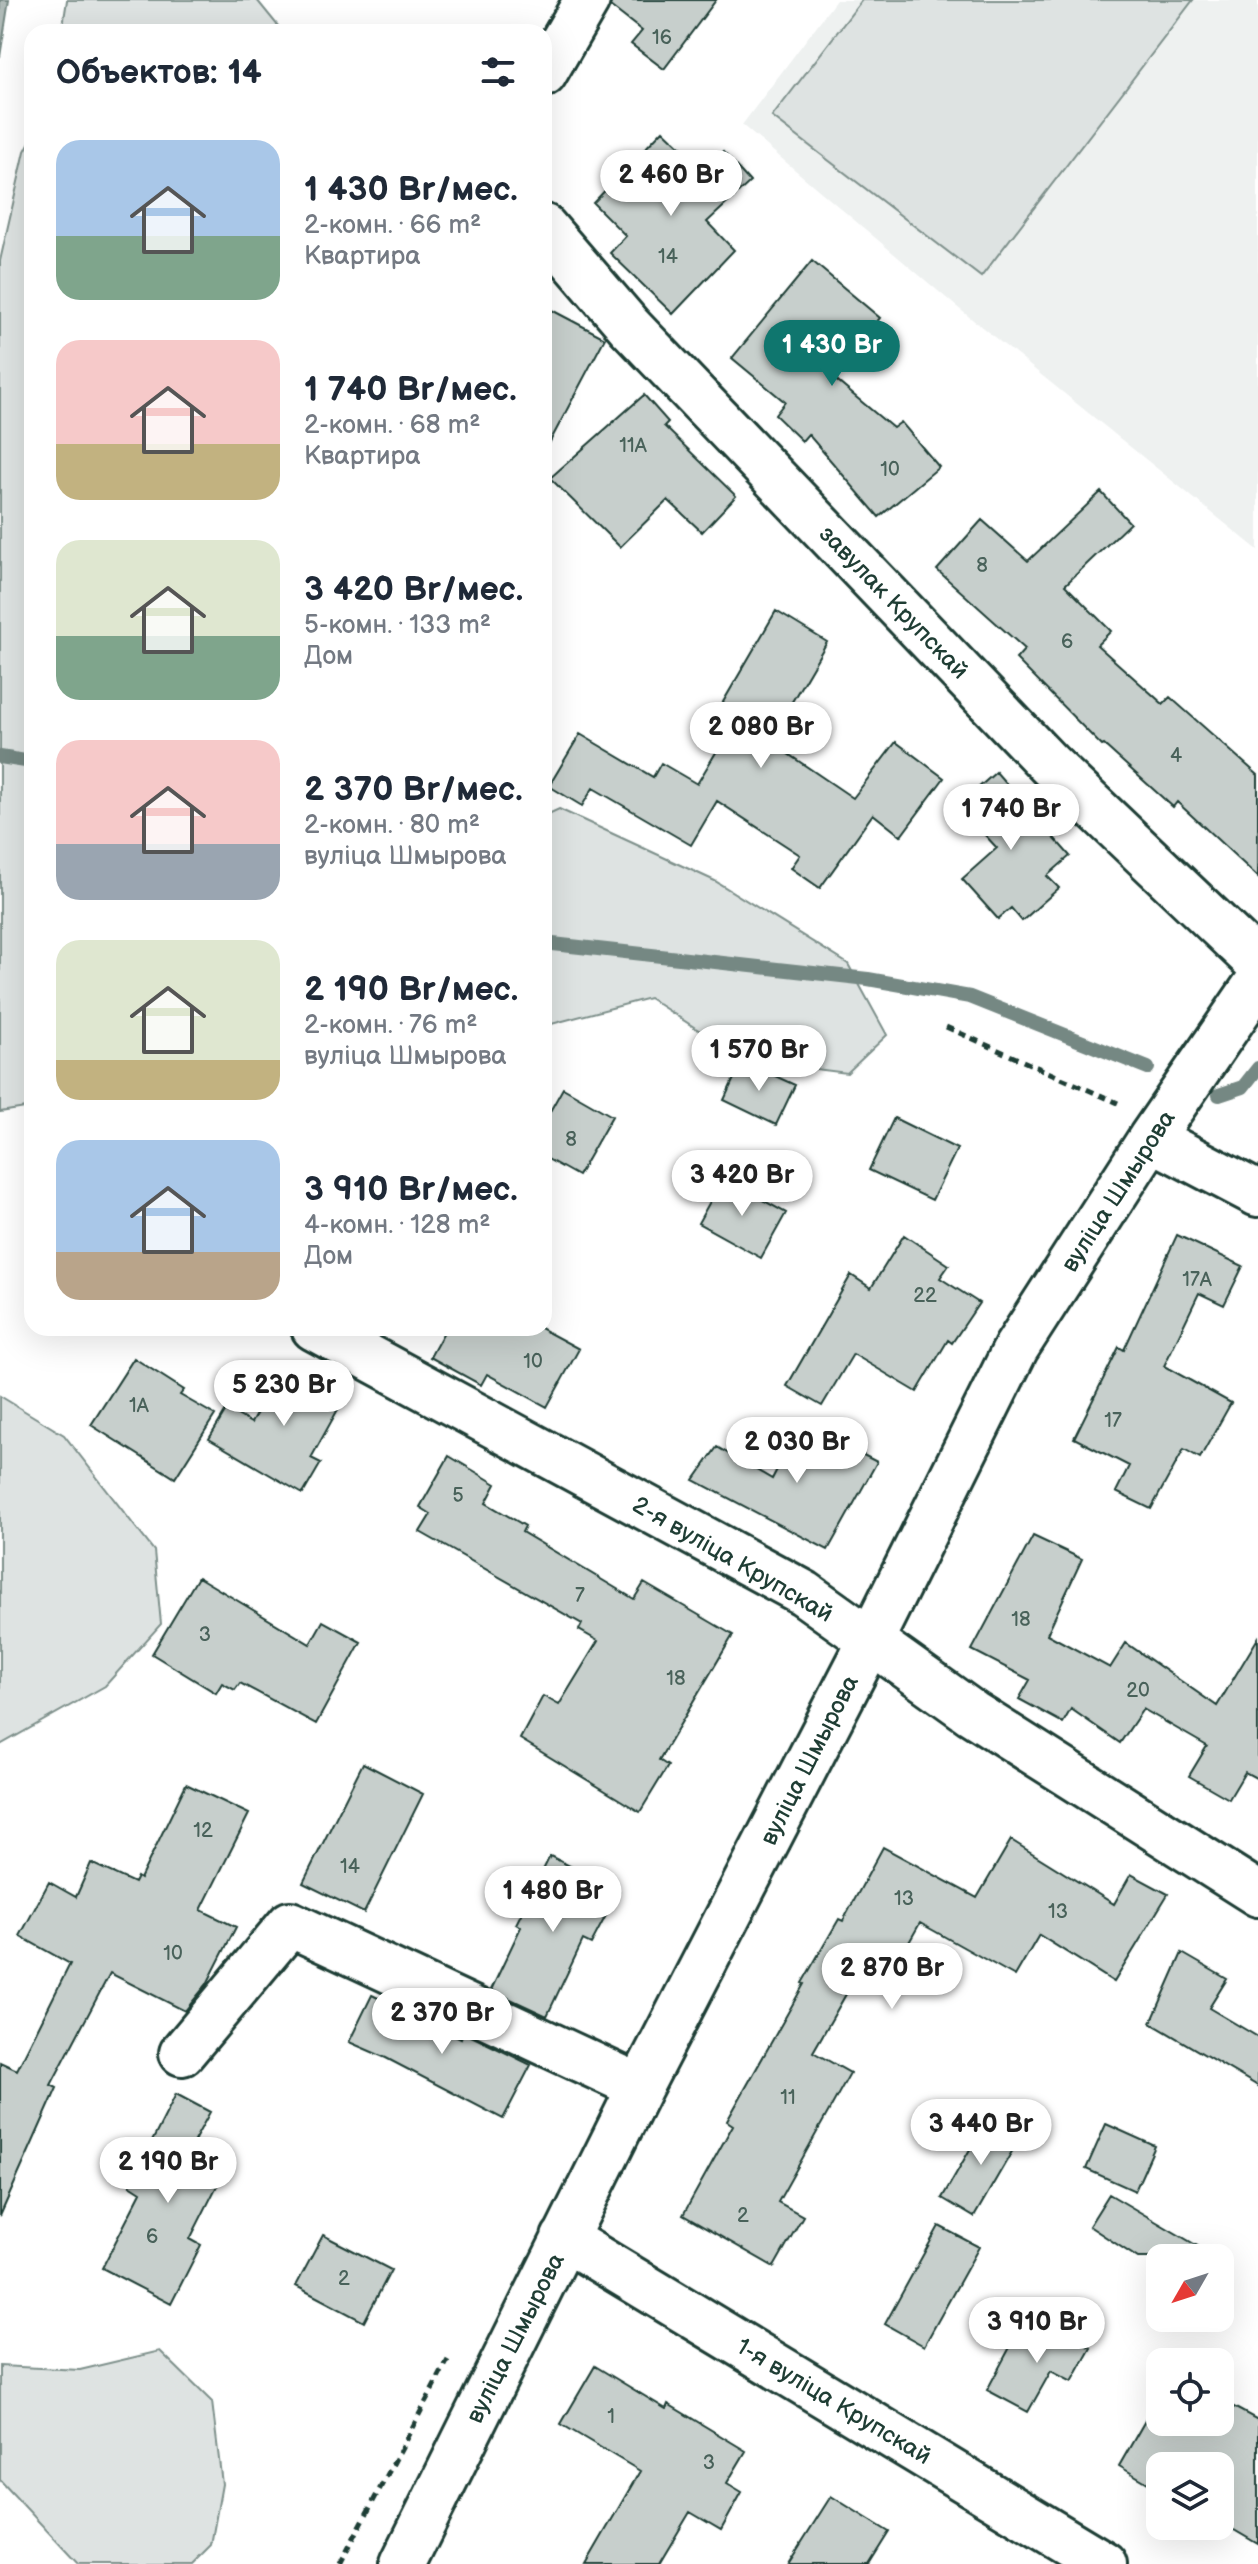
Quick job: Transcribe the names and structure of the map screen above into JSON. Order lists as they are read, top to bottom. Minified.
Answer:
{"streets":{"street":["завулак Крупскай","вуліца Шмырова","2-я вуліца Крупскай","1-я вуліца Крупскай"]},"crossings":[["вуліца Шмырова","2-я вуліца Крупскай"],["вуліца Шмырова","1-я вуліца Крупскай"]],"house_numbers":["16","14","11А","10","8","6","4","8","17А","22","10","1А","17","5","7","18","3","18","20","12","14","13","13","10","11","2","6","2","1","3"],"north":"bottom left","page":{"heading":"Объектов: 14","list":[{"name":"1 430 Br/мес.","note":"2-комн. · 66 m² · Квартира"},{"name":"1 740 Br/мес.","note":"2-комн. · 68 m² · Квартира"},{"name":"3 420 Br/мес.","note":"5-комн. · 133 m² · Дом"},{"name":"2 370 Br/мес.","note":"2-комн. · 80 m² · вуліца Шмырова"},{"name":"2 190 Br/мес.","note":"2-комн. · 76 m² · вуліца Шмырова"},{"name":"3 910 Br/мес.","note":"4-комн. · 128 m² · Дом"}],"price":["2 460 Br","1 430 Br","2 080 Br","1 740 Br","1 570 Br","3 420 Br","5 230 Br","2 030 Br","1 480 Br","2 870 Br","2 370 Br","3 440 Br","2 190 Br","3 910 Br"]}}
